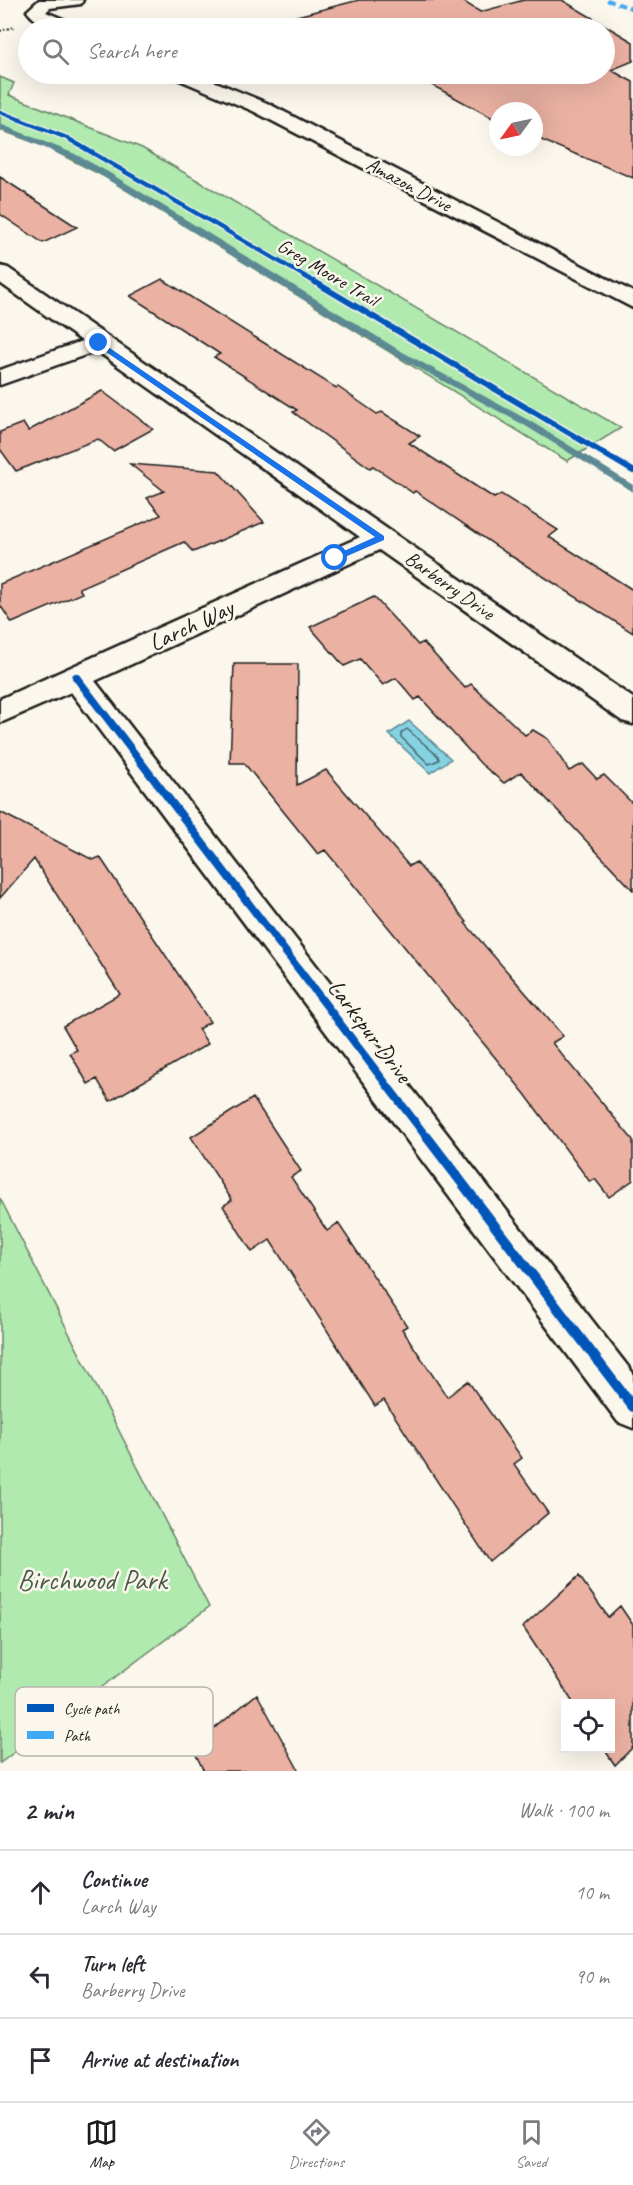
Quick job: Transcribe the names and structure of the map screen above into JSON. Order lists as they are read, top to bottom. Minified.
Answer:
{"streets":{"street":["Amazon Drive","Barberry Drive","Larch Way","Larkspur Drive"],"cycle path":["Greg Moore Trail"]},"crossings":[["Barberry Drive","Larch Way"],["Larch Way","Larkspur Drive"]],"parks":["Birchwood Park"],"legend":["Cycle path","Path"],"north":"bottom left","page":{"search":"Search here","heading":["2 min","Walk · 100 m"],"list":[["Continue","Larch Way","10 m"],["Turn left","Barberry Drive","90 m"],"Arrive at destination"],"nav":["Map","Directions","Saved"]}}
